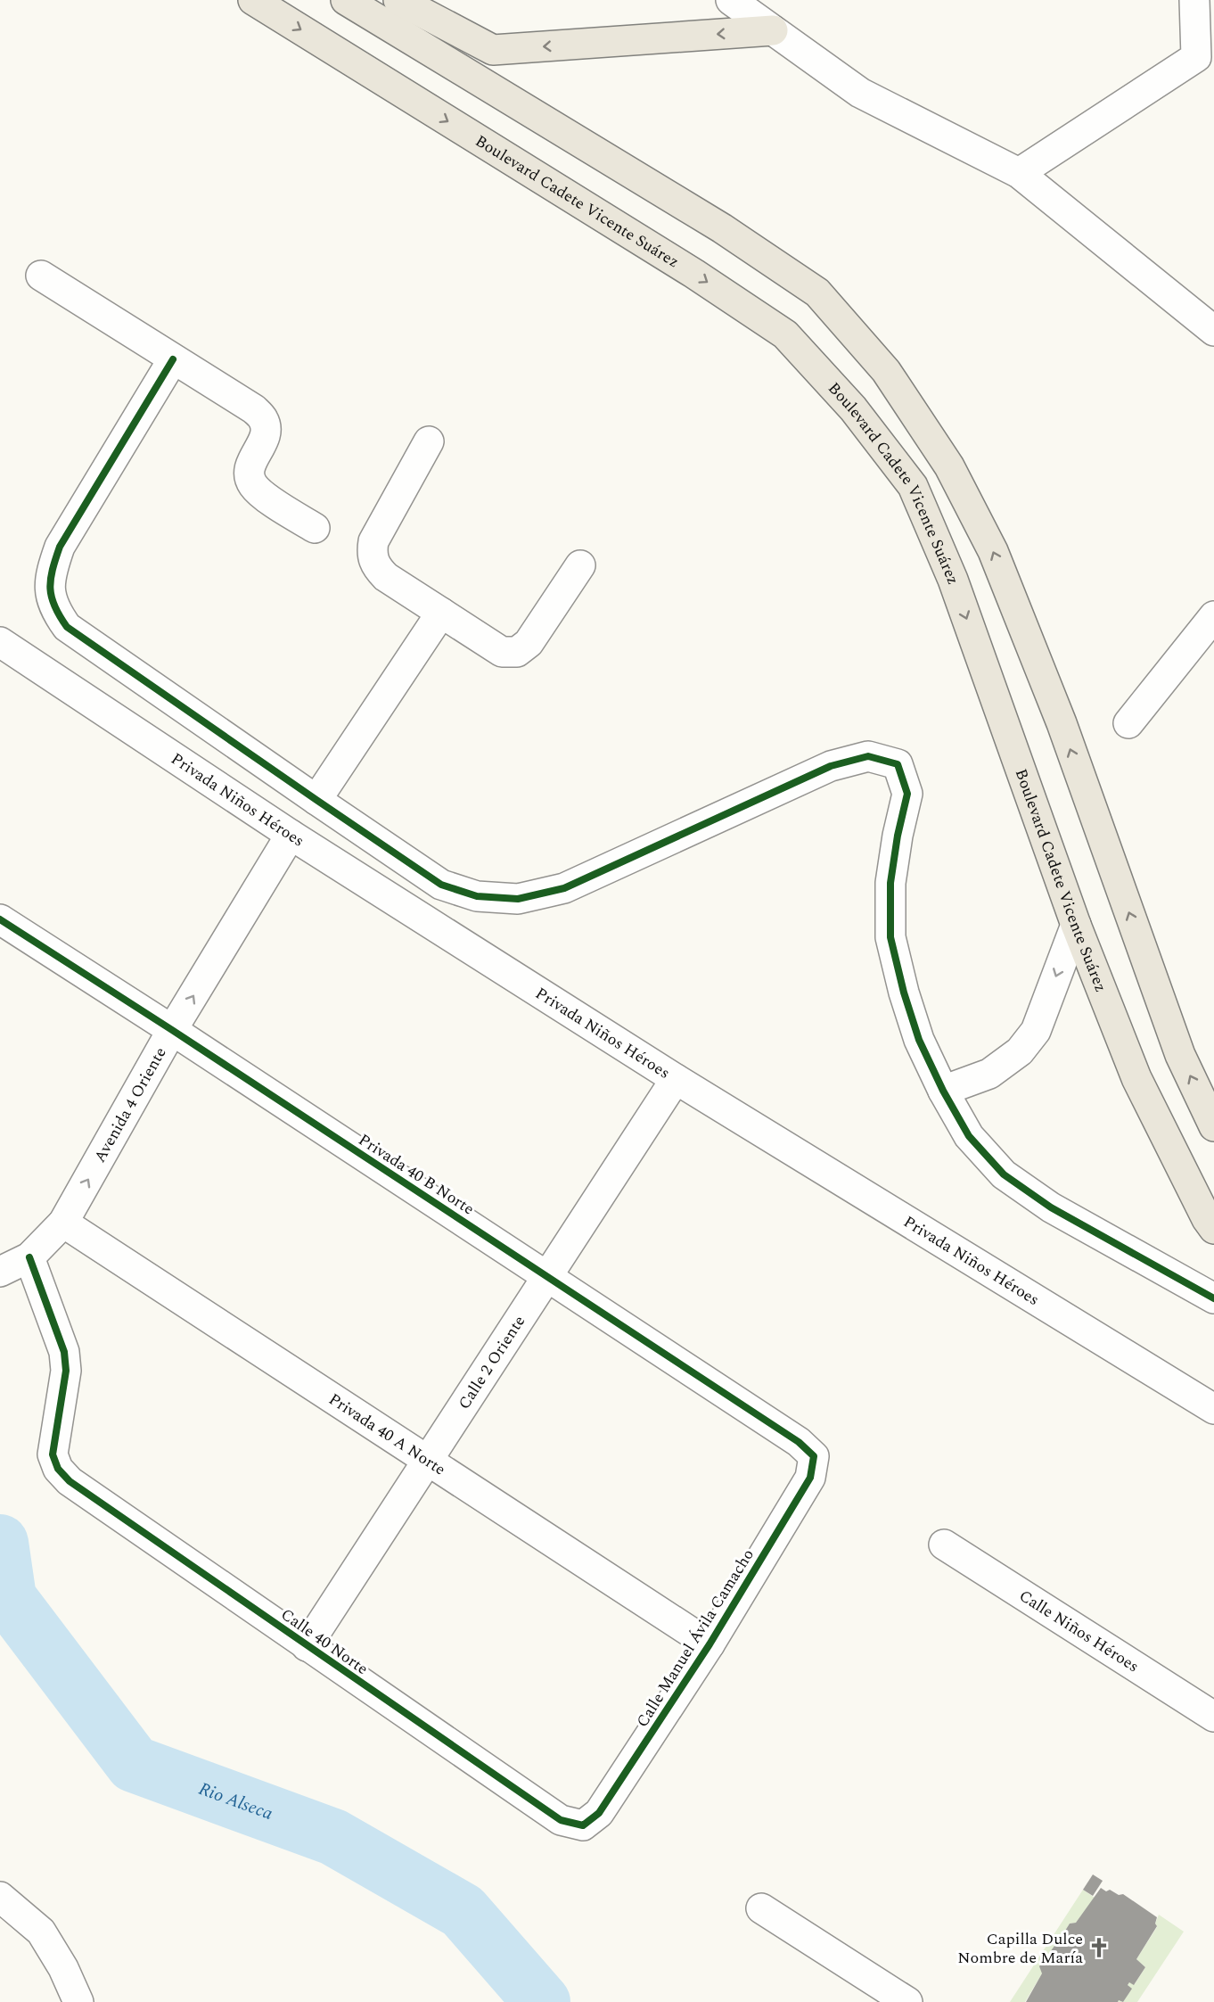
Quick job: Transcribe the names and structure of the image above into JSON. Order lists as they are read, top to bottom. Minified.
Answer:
{"streets":{"main road":["Boulevard Cadete Vicente Suárez"],"street":["Privada Niños Héroes","Avenida 4 Oriente","Privada 40 B Norte","Calle 2 Oriente","Privada 40 A Norte","Calle Niños Héroes","Calle Manuel Ávila Camacho","Calle 40 Norte"]},"crossings":[["Privada Niños Héroes","Avenida 4 Oriente"],["Privada Niños Héroes","Calle 2 Oriente"],["Avenida 4 Oriente","Privada 40 B Norte"],["Avenida 4 Oriente","Privada 40 A Norte"],["Avenida 4 Oriente","Calle 40 Norte"],["Privada 40 B Norte","Calle 2 Oriente"],["Privada 40 B Norte","Calle Manuel Ávila Camacho"],["Calle 2 Oriente","Privada 40 A Norte"],["Calle 2 Oriente","Calle 40 Norte"],["Privada 40 A Norte","Calle Manuel Ávila Camacho"],["Calle Manuel Ávila Camacho","Calle 40 Norte"]],"one_way":["Avenida 4 Oriente"],"water":["Rio Alseca"],"places":{"church":["Capilla Dulce Nombre de María"]}}
